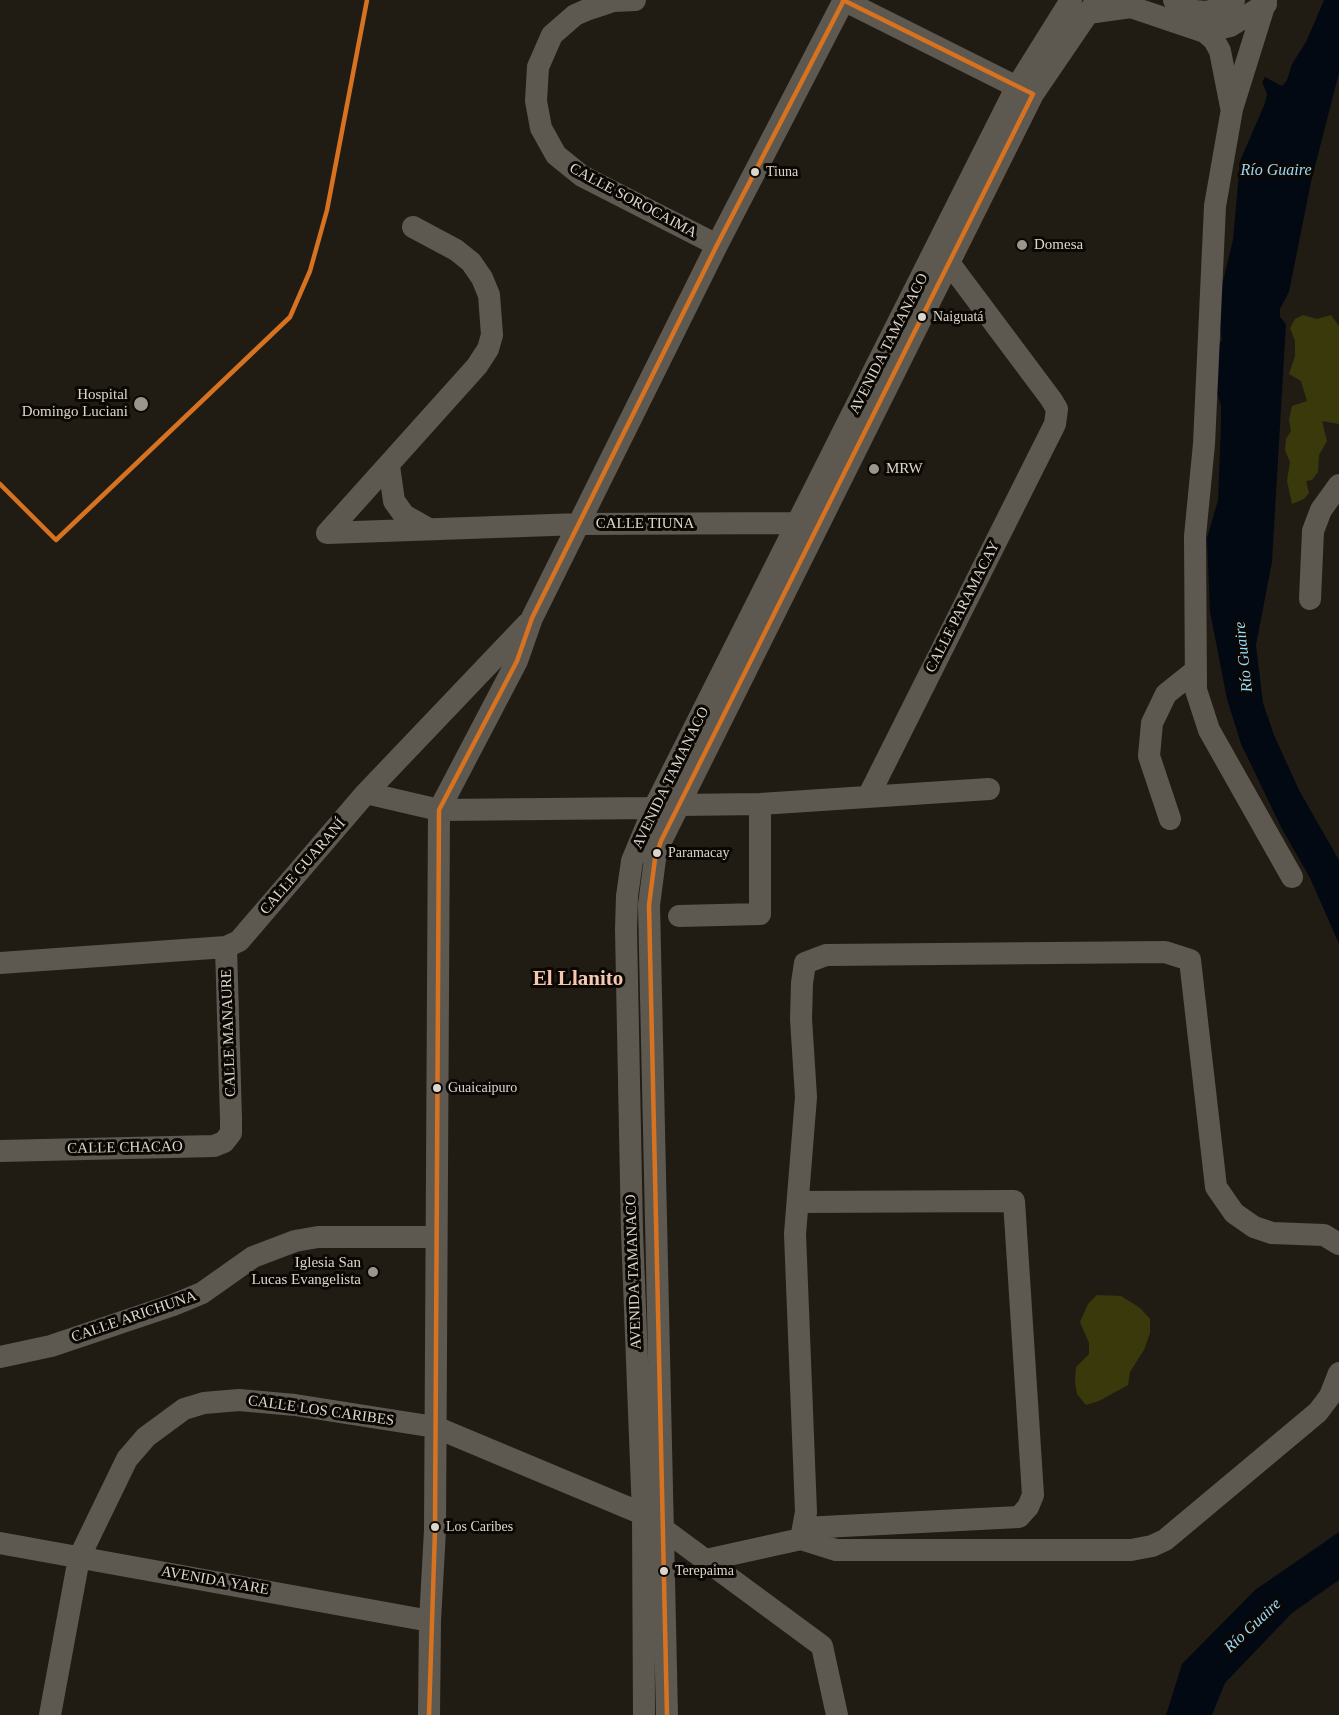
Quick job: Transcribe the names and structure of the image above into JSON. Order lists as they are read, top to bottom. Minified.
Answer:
{"streets":{"street":["CALLE SOROCAIMA","AVENIDA TAMANACO","CALLE TIUNA","CALLE PARAMACAY","CALLE GUARANÍ","CALLE MANAURE","CALLE CHACAO","CALLE ARICHUNA","CALLE LOS CARIBES","AVENIDA YARE"]},"crossings":[["AVENIDA TAMANACO","CALLE TIUNA"],["AVENIDA TAMANACO","CALLE PARAMACAY"],["AVENIDA TAMANACO","CALLE LOS CARIBES"],["CALLE GUARANÍ","CALLE MANAURE"],["CALLE MANAURE","CALLE CHACAO"],["CALLE LOS CARIBES","AVENIDA YARE"]],"districts":["El Llanito"],"water":["Río Guaire"],"places":["Tiuna","Domesa","Naiguatá","Hospital Domingo Luciani","MRW","Paramacay","Guaicaipuro","Iglesia San Lucas Evangelista","Los Caribes","Terepaima"]}
